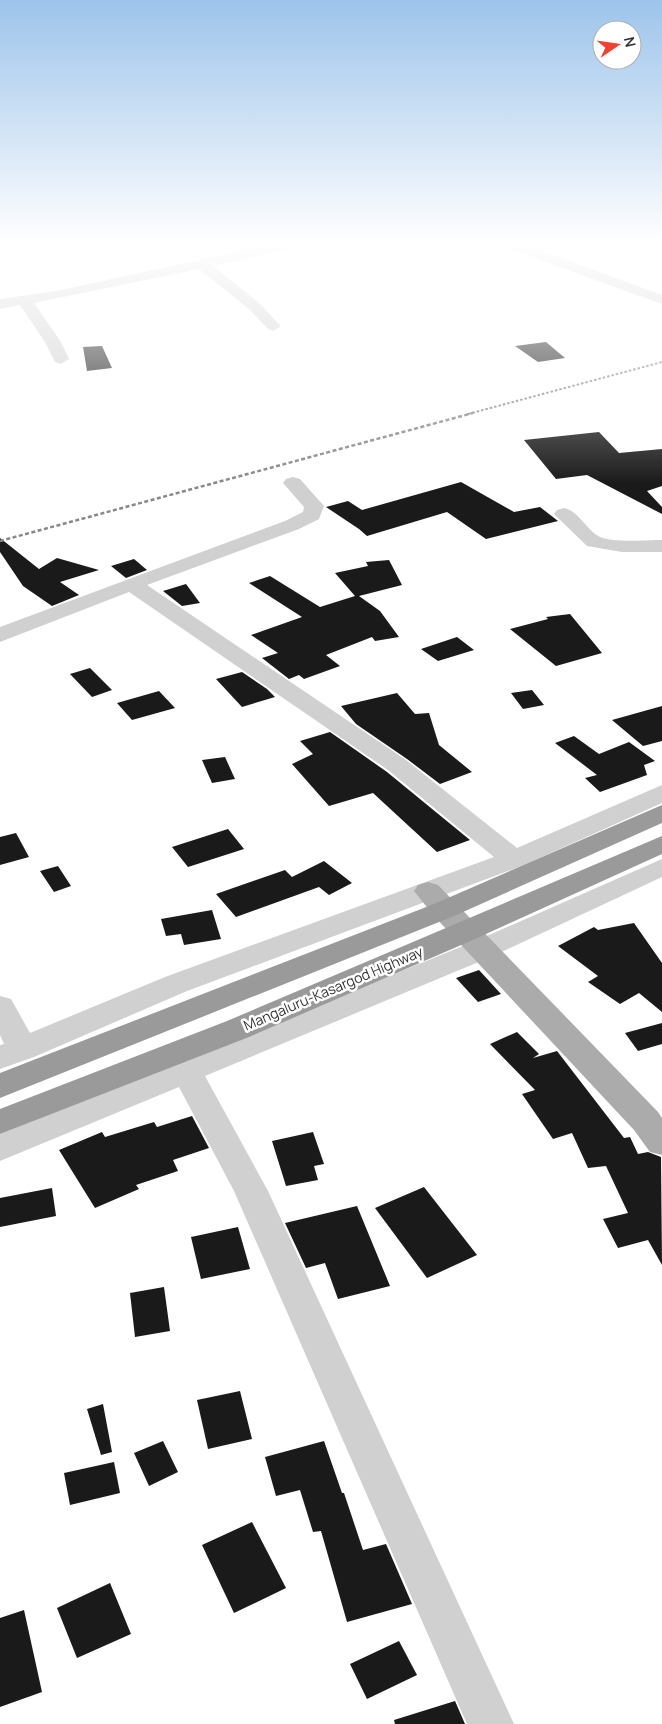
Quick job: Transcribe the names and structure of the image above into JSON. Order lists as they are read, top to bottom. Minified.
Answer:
{"streets":{"highway":["Mangaluru-Kasargod Highway"]},"north":"right"}
